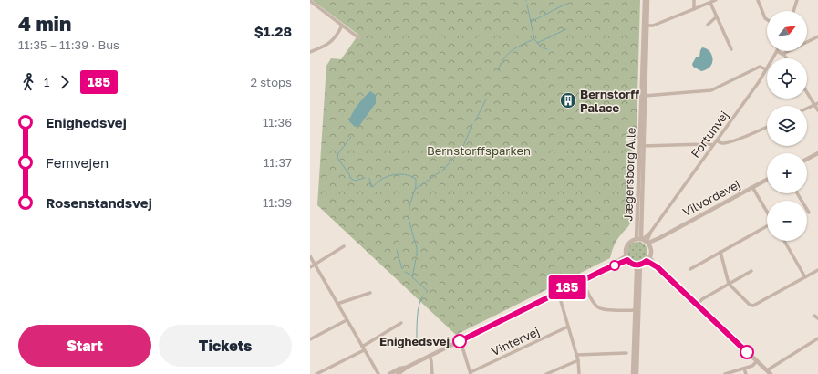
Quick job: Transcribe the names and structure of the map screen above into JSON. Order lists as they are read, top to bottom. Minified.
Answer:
{"streets":{"street":["Fortunvej","Jægersborg Alle","Vilvordevej","Vintervej"]},"crossings":[["Fortunvej","Jægersborg Alle"],["Fortunvej","Vilvordevej"],["Jægersborg Alle","Vilvordevej"]],"parks":["Bernstorffsparken"],"places":{"building":["Bernstorff Palace"],"other":["Enighedsvej"]},"lines":["bus line 185"],"north":"top right","page":{"heading":["4 min","11:35 – 11:39 · Bus","$1.28"],"on_map":"185","map_buttons":["+","−"],"legs":["1","185","2 stops"],"list":[{"name":"Enighedsvej","value":"11:36"},{"name":"Femvejen","value":"11:37"},{"name":"Rosenstandsvej","value":"11:39"}],"buttons":["Start","Tickets"]}}
